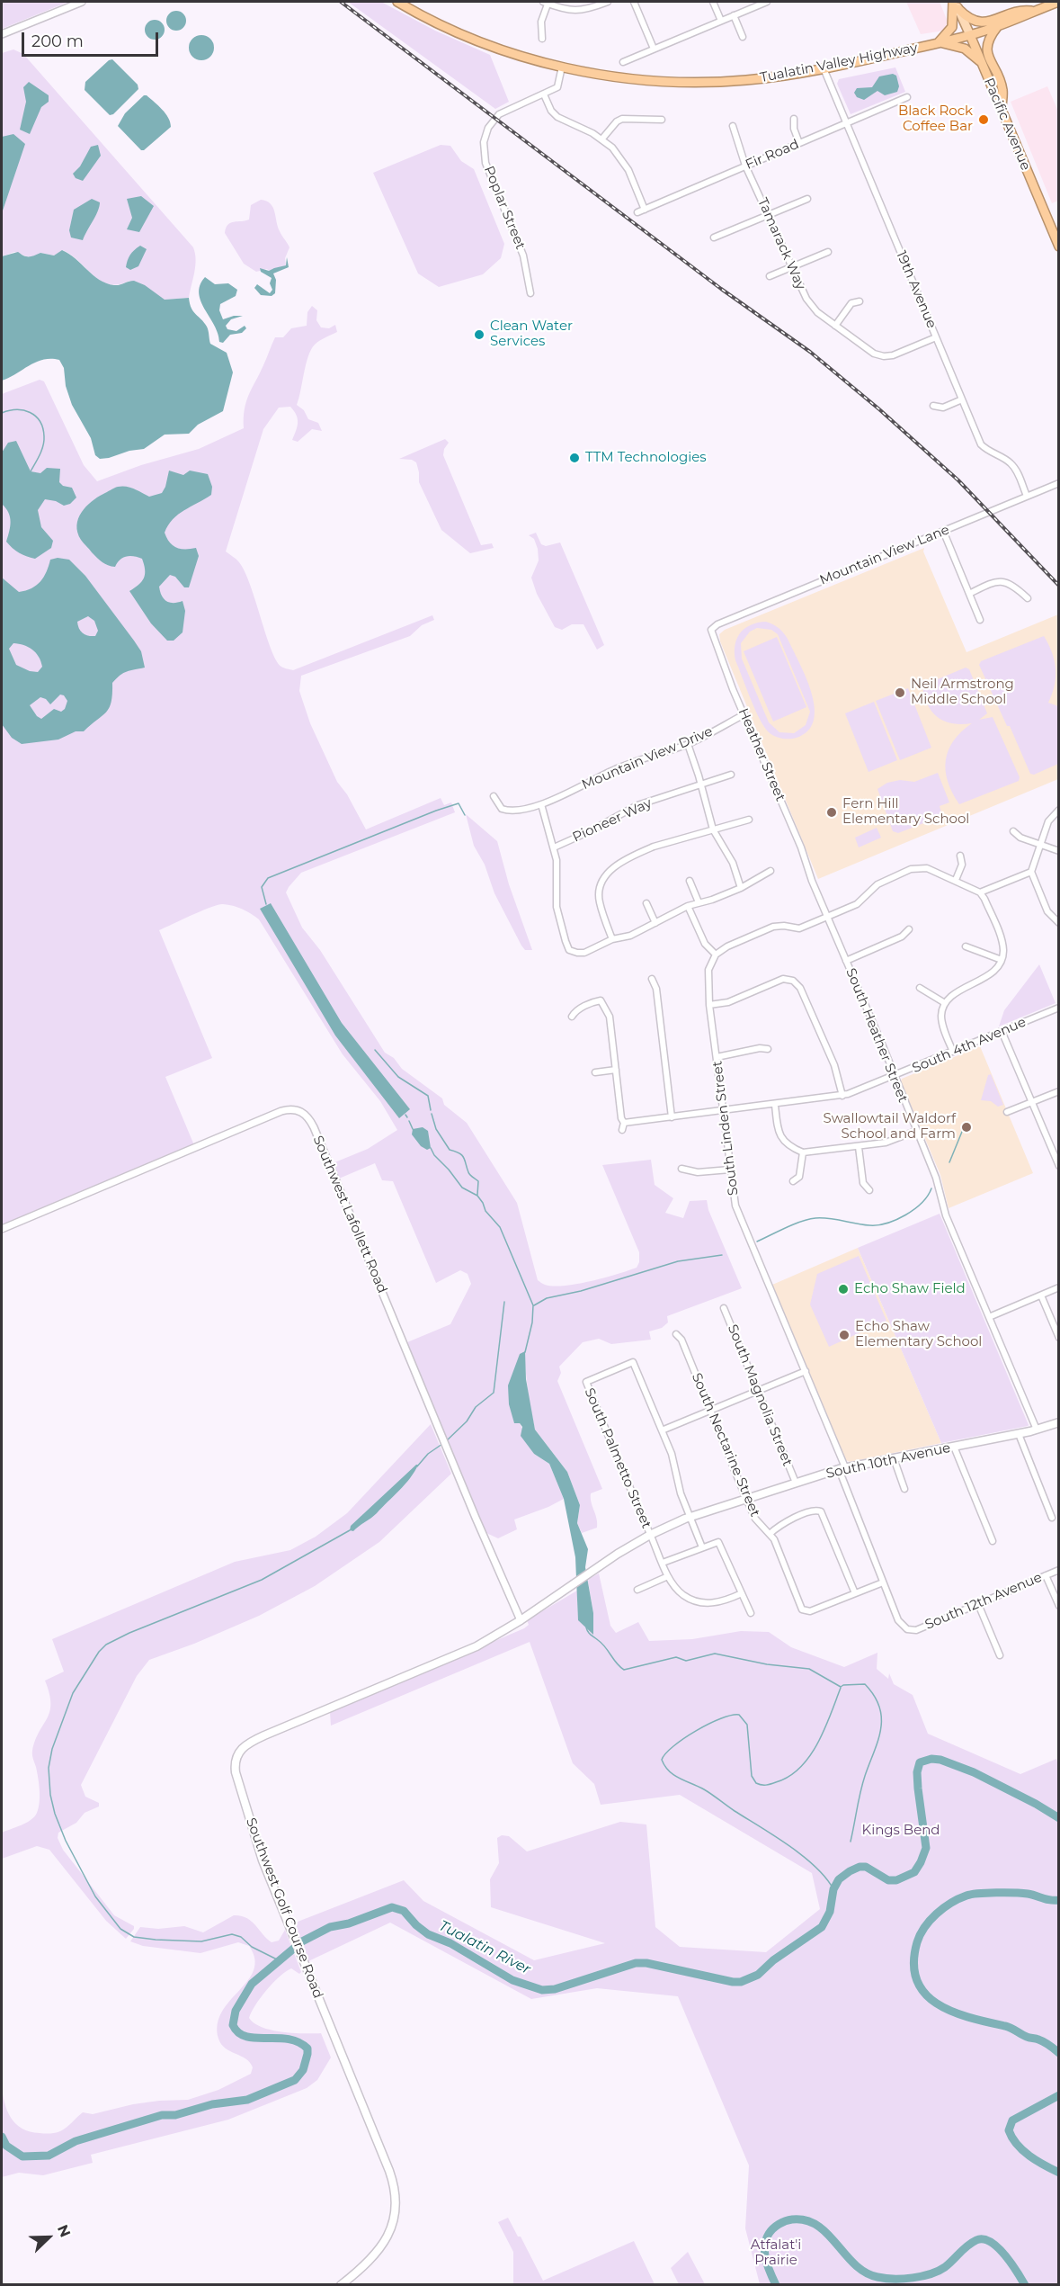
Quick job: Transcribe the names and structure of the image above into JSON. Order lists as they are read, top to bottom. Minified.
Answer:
{"streets":{"highway":["Tualatin Valley Highway","Pacific Avenue"],"main road":["South 10th Avenue","Southwest Golf Course Road"],"street":["Fir Road","Poplar Street","Tamarack Way","19th Avenue","Mountain View Lane","Heather Street","Mountain View Drive","Pioneer Way","South Heather Street","South 4th Avenue","South Linden Street","Southwest Lafollett Road","South Magnolia Street","South Nectarine Street","South Palmetto Street","South 12th Avenue"]},"crossings":[["Tualatin Valley Highway","Pacific Avenue"],["Tualatin Valley Highway","Poplar Street"],["Tualatin Valley Highway","19th Avenue"],["Fir Road","Tamarack Way"],["Fir Road","19th Avenue"],["Tamarack Way","19th Avenue"],["19th Avenue","Mountain View Lane"],["Mountain View Lane","Heather Street"],["Heather Street","Mountain View Drive"],["Heather Street","South Heather Street"],["South Heather Street","South 4th Avenue"],["South Heather Street","South 10th Avenue"],["South 4th Avenue","South Linden Street"],["South Linden Street","South 10th Avenue"],["South Linden Street","South 12th Avenue"],["Southwest Lafollett Road","Southwest Golf Course Road"],["South Magnolia Street","South 10th Avenue"],["South Nectarine Street","South 10th Avenue"],["South Palmetto Street","Southwest Golf Course Road"],["South 10th Avenue","Southwest Golf Course Road"]],"water":["Tualatin River"],"parks":["Kings Bend","Atfalat'i Prairie"],"places":["Black Rock Coffee Bar","Clean Water Services","TTM Technologies","Neil Armstrong Middle School","Fern Hill Elementary School","Swallowtail Waldorf School and Farm","Echo Shaw Field","Echo Shaw Elementary School"],"scale_bar":"200 m","north":"top right"}
